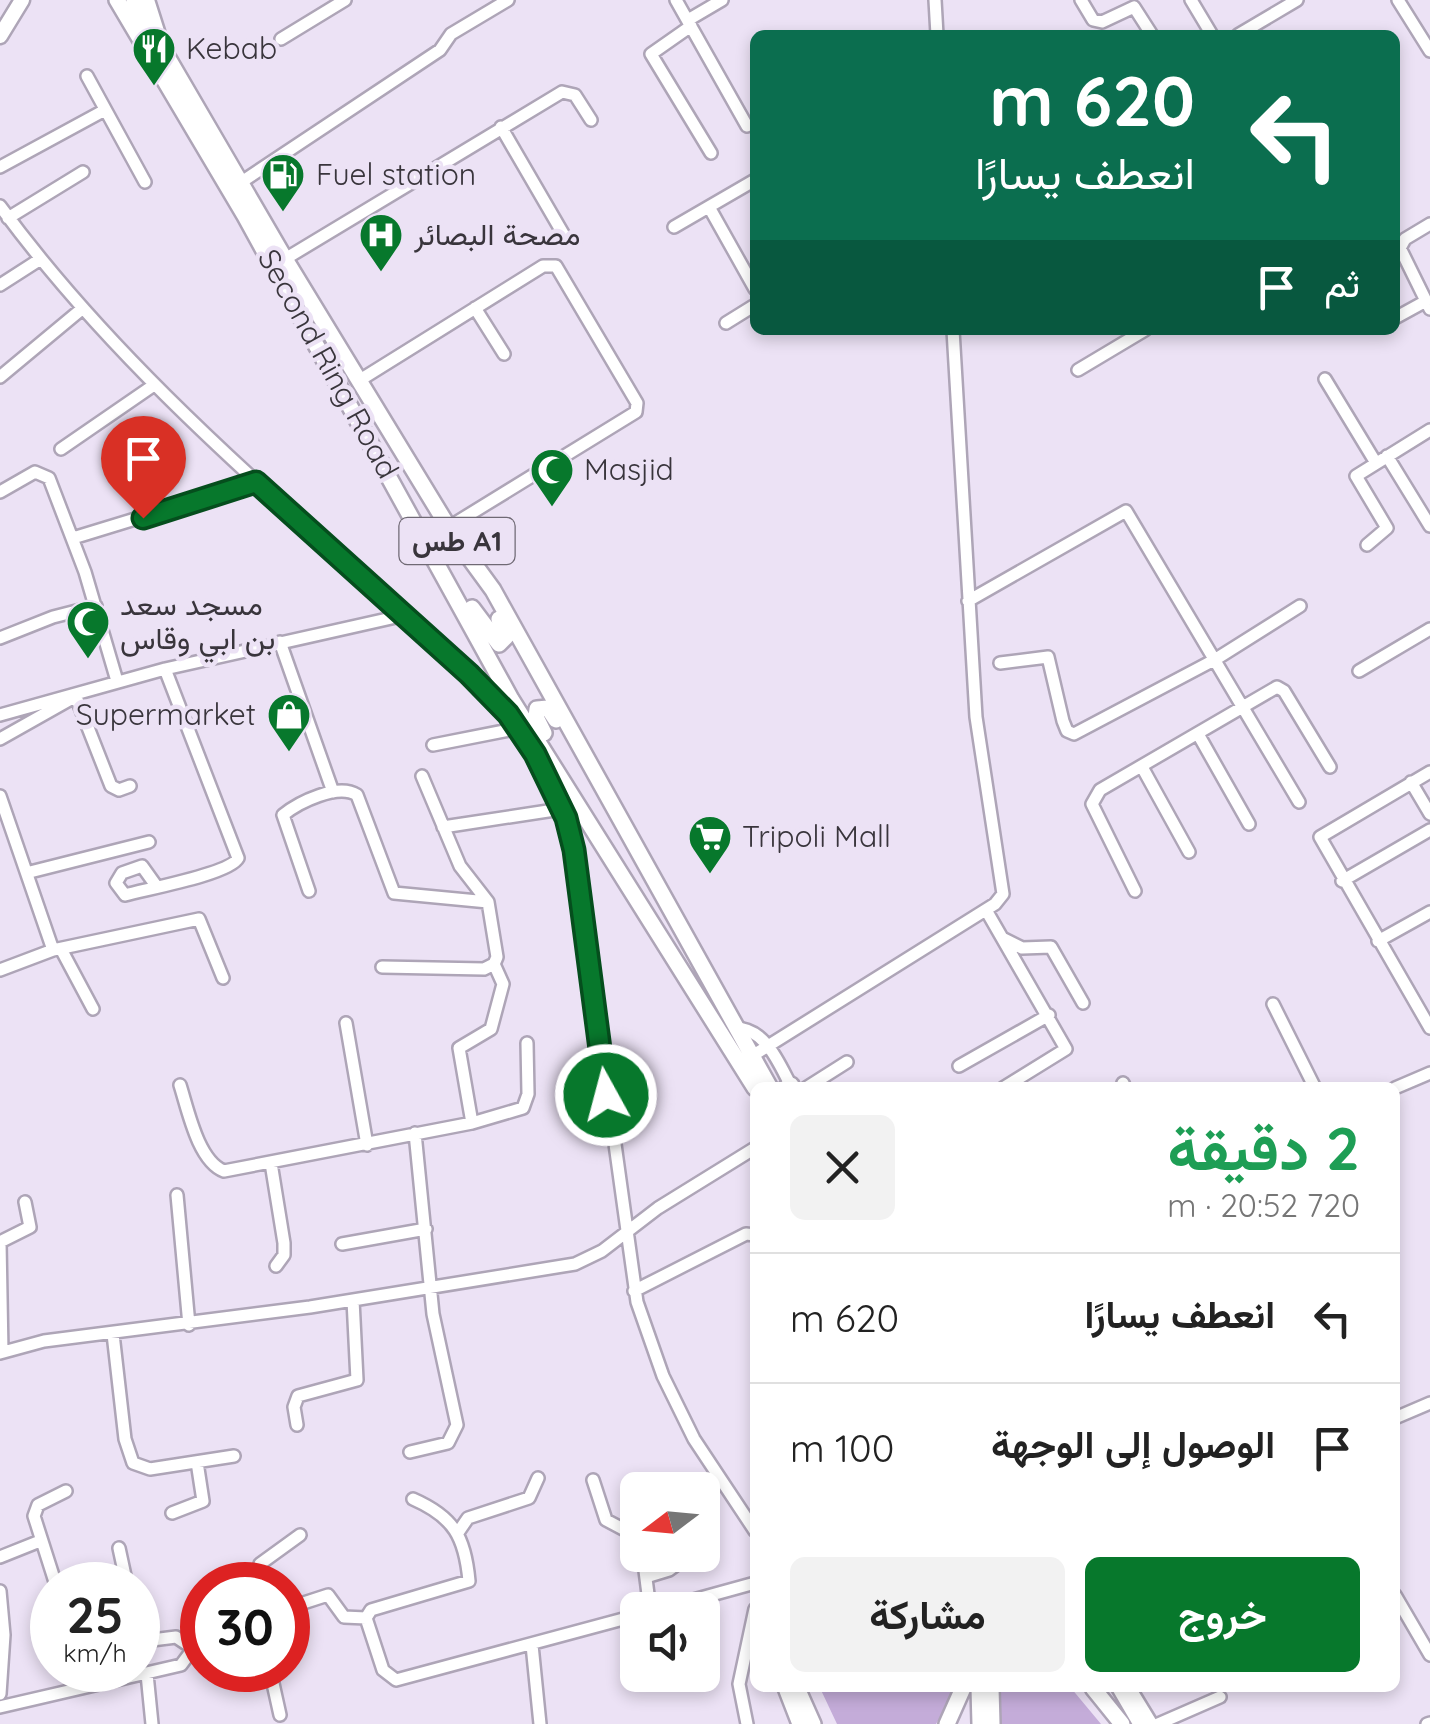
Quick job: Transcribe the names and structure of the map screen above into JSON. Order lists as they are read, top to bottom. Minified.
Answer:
{"streets":{"highway":["Second Ring Road","طس A1"]},"places":{"restaurant":["Kebab"],"fuel station":["Fuel station"],"hospital":["مصحة البصائر"],"mosque":["Masjid","مسجد سعد بن ابي وقاس"],"shop":["Supermarket"],"supermarket":["Tripoli Mall"]},"north":"left","page":{"turn":["620 m","انعطف يسارًا"],"then":"ثم","heading":["2 دقيقة","720 m · 20:52"],"list":[{"name":"انعطف يسارًا","value":"620 m"},{"name":"الوصول إلى الوجهة","value":"100 m"}],"buttons":["خروج","مشاركة"],"speed":"25 km/h","limit":"30"}}
